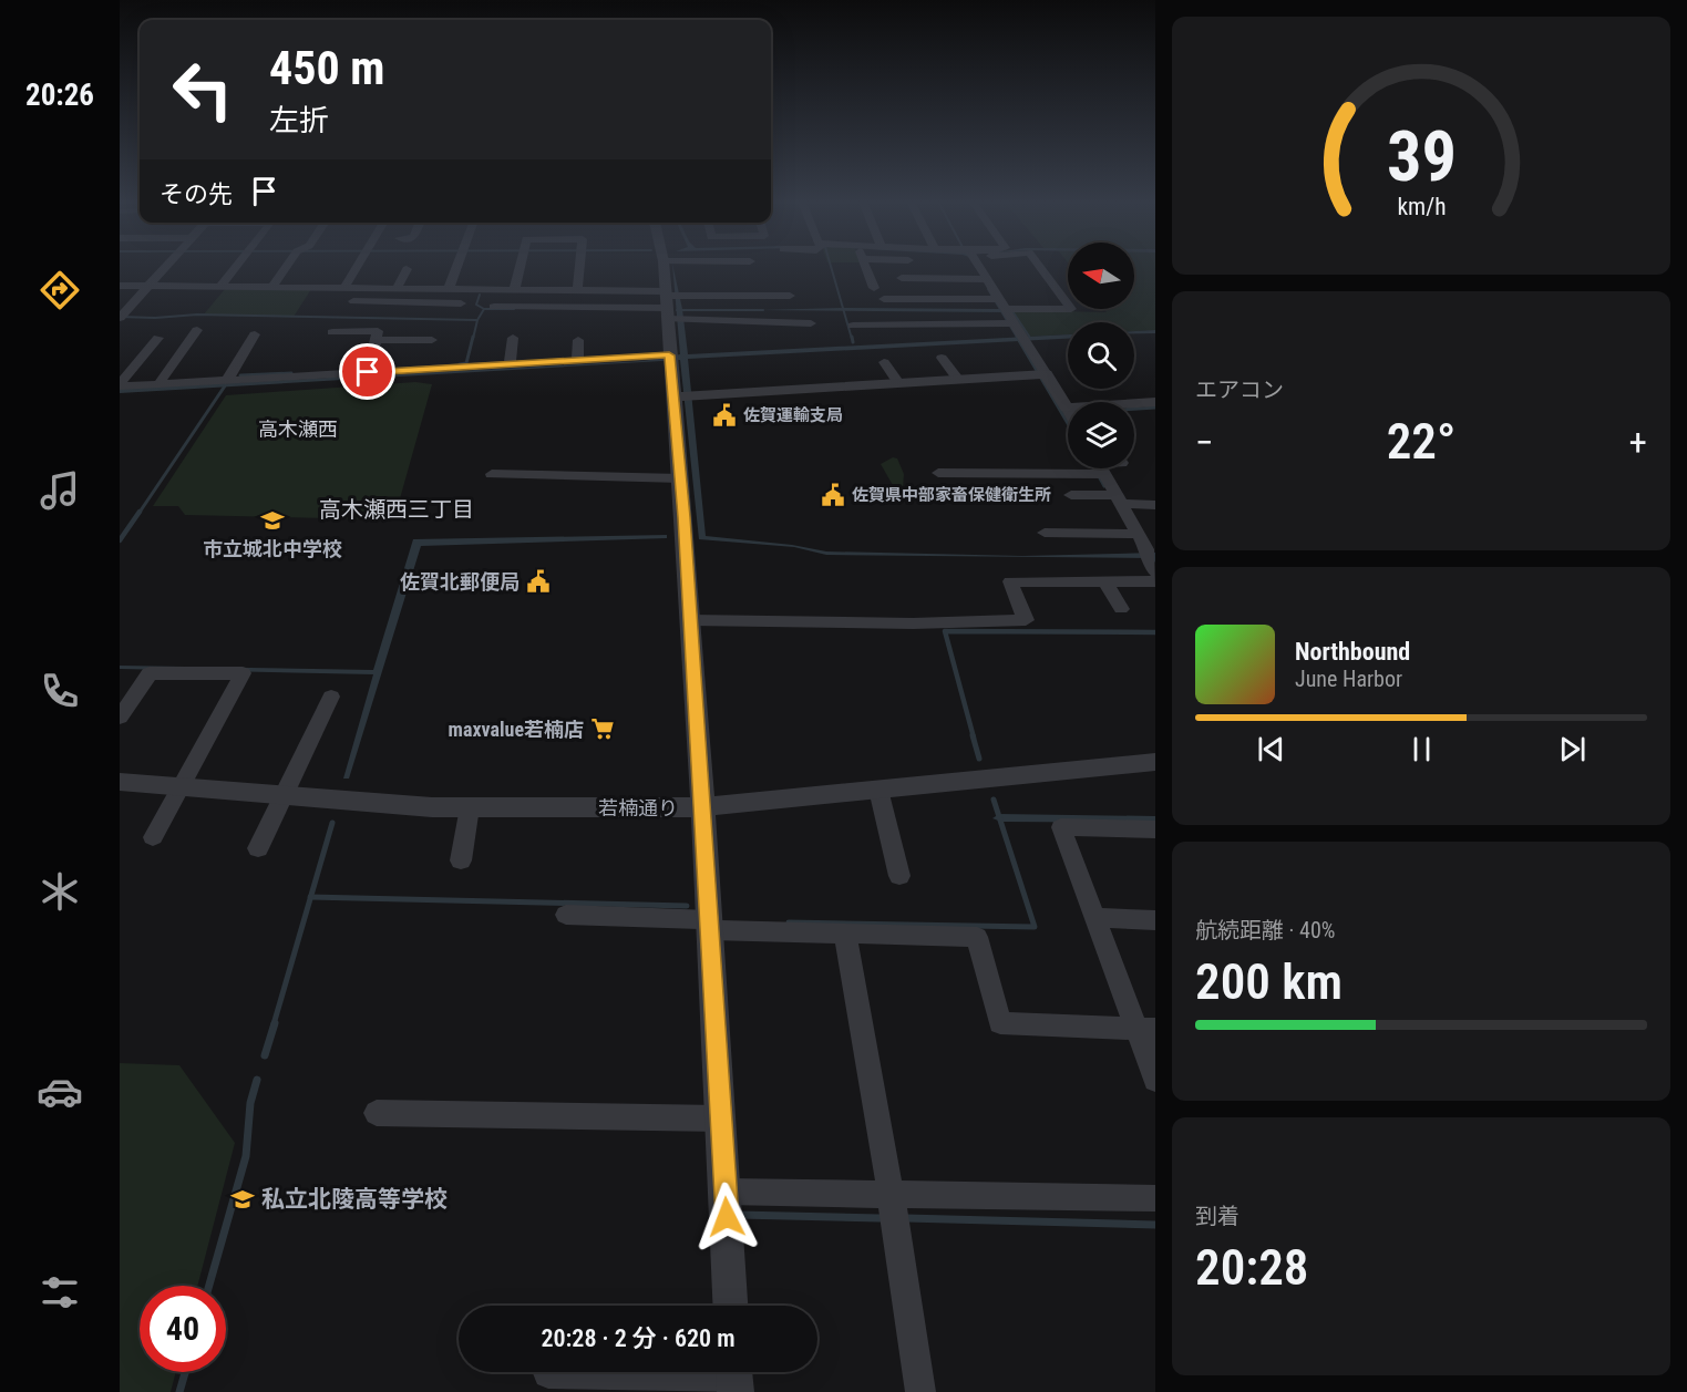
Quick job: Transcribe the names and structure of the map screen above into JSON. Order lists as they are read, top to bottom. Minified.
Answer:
{"streets":{"street":["若楠通り"]},"districts":["高木瀬西","高木瀬西三丁目"],"places":{"public building":["佐賀運輸支局","佐賀県中部家畜保健衛生所","佐賀北郵便局"],"school or university":["市立城北中学校","私立北陵高等学校"],"supermarket":["maxvalue若楠店"]},"north":"left","page":{"tabs":"20:26","turn":["450 m","左折"],"then":"その先","tile":["エアコン",["航続距離 · 40%","200 km"],["到着","20:28"]],"heat":["−","22°","+"],"song":["Northbound","June Harbor"],"limit":"40","trip":"20:28 · 2 分 · 620 m","gauge":["39","km/h"]}}
